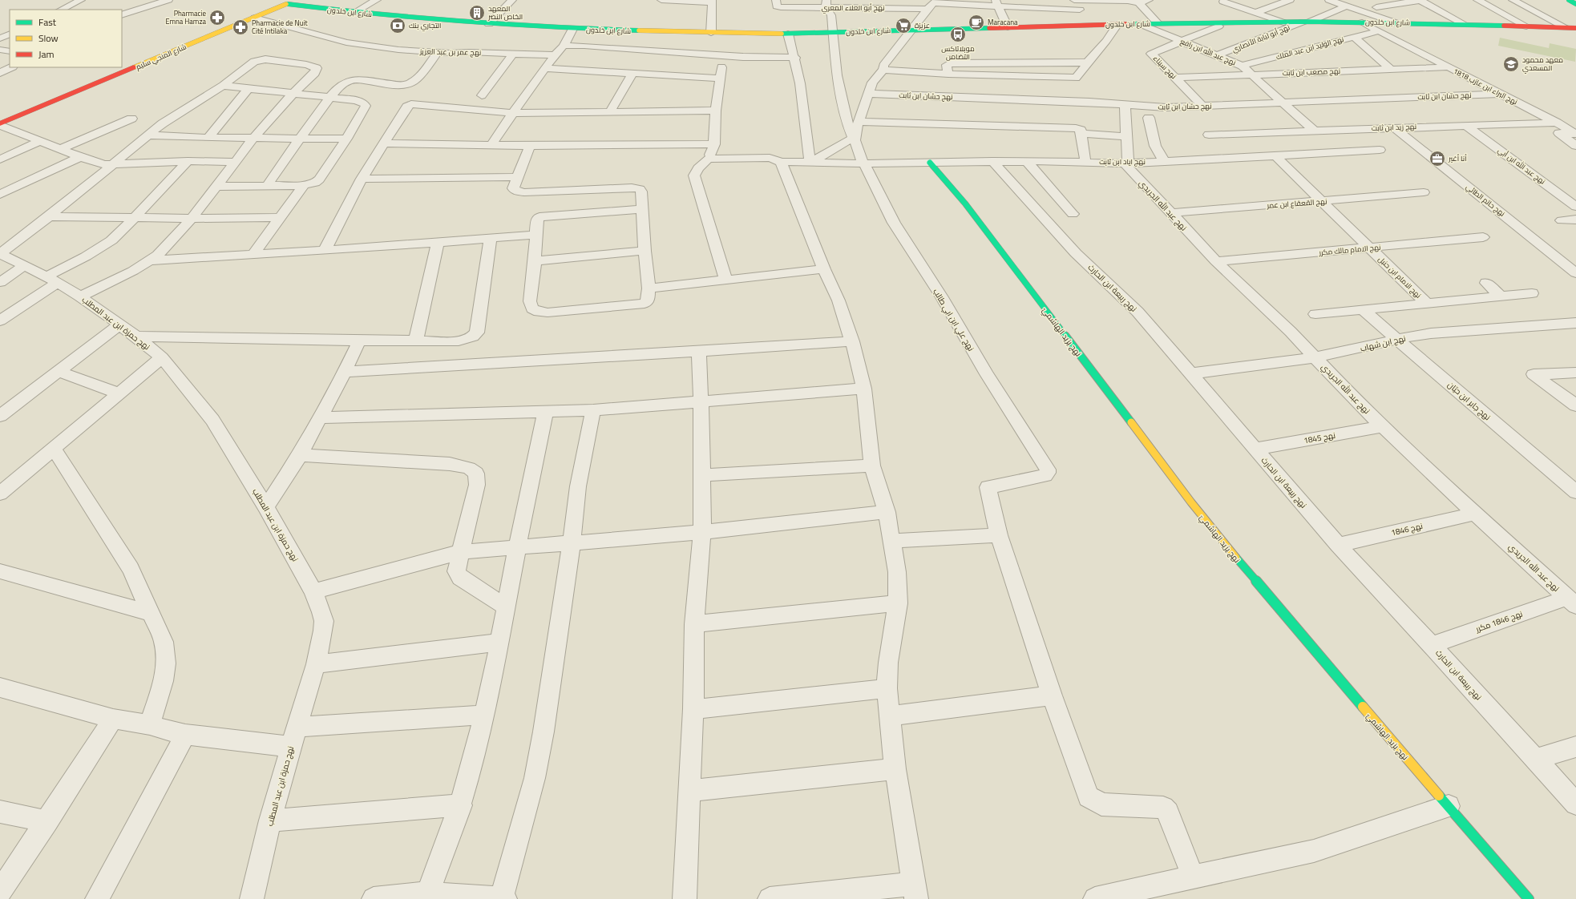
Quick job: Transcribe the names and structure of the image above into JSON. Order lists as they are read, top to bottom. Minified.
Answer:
{"streets":{"street":["نهج أبو العلاء المعري","شارع ابن خلدون","نهج أبو لبابة الأنصاري","نهج الوليد ابن عبد الملك","نهج عمر بن عبد العزيز","نهج عبد الله ابن رافع","شارع المنجي سليم","نهج سيناء","نهج مصعب ابن ثابت","نهج البراء ابن عازب 1818","نهج حسّان ابن ثابت","نهج زيد ابن ثابت","نهج اياد ابن ثابت","نهج عبد الله ابن أبي","نهج حاتم الطائي","نهج القعقاع ابن عمر","نهج عبد الله الجريدي","نهج الامام مالك مكرر","نهج الامام ابن حنبل","نهج ربيعة ابن الحارث","نهج علي ابن ابي طالب","نهج حمزة ابن عبد المطلب","نهج يزيد الهاشميّ","نهج ابن شهاب","نهج جابر ابن حيّان","نهج 1845","نهج 1846","نهج 1846 مكرر"]},"crossings":[["نهج أبو العلاء المعري","نهج علي ابن ابي طالب"],["شارع ابن خلدون","نهج أبو لبابة الأنصاري"],["شارع ابن خلدون","نهج عبد الله ابن رافع"],["شارع ابن خلدون","نهج البراء ابن عازب 1818"],["شارع ابن خلدون","نهج علي ابن ابي طالب"],["نهج أبو لبابة الأنصاري","نهج عبد الله ابن رافع"],["نهج الوليد ابن عبد الملك","نهج عبد الله ابن رافع"],["نهج الوليد ابن عبد الملك","نهج البراء ابن عازب 1818"],["نهج عمر بن عبد العزيز","شارع المنجي سليم"],["نهج عبد الله ابن رافع","نهج سيناء"],["نهج عبد الله ابن رافع","نهج مصعب ابن ثابت"],["نهج عبد الله ابن رافع","نهج حسّان ابن ثابت"],["نهج عبد الله ابن رافع","نهج زيد ابن ثابت"],["نهج سيناء","نهج مصعب ابن ثابت"],["نهج سيناء","نهج حسّان ابن ثابت"],["نهج مصعب ابن ثابت","نهج البراء ابن عازب 1818"],["نهج البراء ابن عازب 1818","نهج حسّان ابن ثابت"],["نهج البراء ابن عازب 1818","نهج زيد ابن ثابت"],["نهج زيد ابن ثابت","نهج عبد الله ابن أبي"],["نهج زيد ابن ثابت","نهج حاتم الطائي"],["نهج اياد ابن ثابت","نهج عبد الله الجريدي"],["نهج اياد ابن ثابت","نهج الامام ابن حنبل"],["نهج اياد ابن ثابت","نهج ربيعة ابن الحارث"],["نهج اياد ابن ثابت","نهج علي ابن ابي طالب"],["نهج اياد ابن ثابت","نهج يزيد الهاشميّ"],["نهج القعقاع ابن عمر","نهج عبد الله الجريدي"],["نهج القعقاع ابن عمر","نهج الامام ابن حنبل"],["نهج عبد الله الجريدي","نهج الامام مالك مكرر"],["نهج عبد الله الجريدي","نهج ابن شهاب"],["نهج عبد الله الجريدي","نهج 1845"],["نهج عبد الله الجريدي","نهج 1846"],["نهج عبد الله الجريدي","نهج 1846 مكرر"],["نهج الامام مالك مكرر","نهج الامام ابن حنبل"],["نهج ربيعة ابن الحارث","نهج ابن شهاب"],["نهج ربيعة ابن الحارث","نهج 1845"],["نهج ربيعة ابن الحارث","نهج 1846"],["نهج ربيعة ابن الحارث","نهج 1846 مكرر"],["نهج ابن شهاب","نهج جابر ابن حيّان"]],"places":{"building":["المعهد الخاص النصر"],"pharmacy":["Pharmacie Emna Hamza","Pharmacie de Nuit Cité Intilaka"],"cafe":["Maracana"],"bank":["التجاري بنك"],"supermarket":["عزيزة"],"bus stop":["موبلاتاكس التضامن"],"school or university":["معهد محمود المسعدي"],"office":["أنا أغير"]},"legend":["Fast","Slow","Jam"]}
